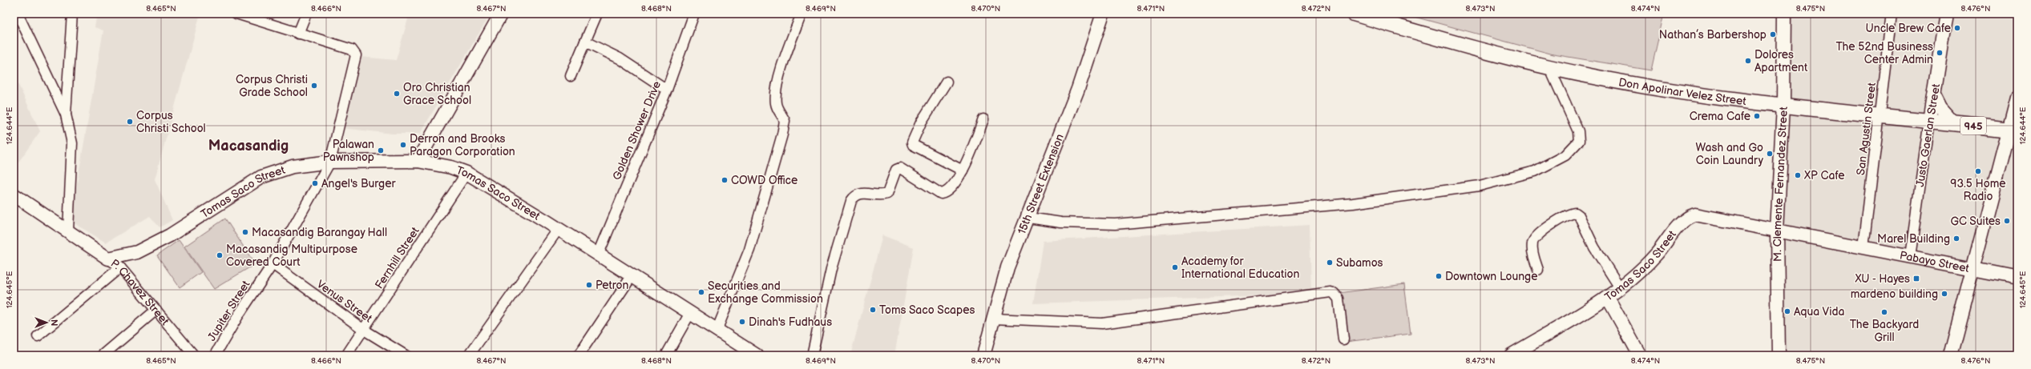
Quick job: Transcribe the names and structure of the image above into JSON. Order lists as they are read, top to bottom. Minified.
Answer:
{"streets":{"main road":["Don Apolinar Velez Street","945"],"street":["San Agustin Street","Golden Shower Drive","Justo Gaerlan Street","15th Street Extension","M. Clemente Fernandez Street","Tomas Saco Street","Fernhill Street","Pabayo Street","P. Chavez Street","Venus Street","Jupiter Street"]},"crossings":[["Don Apolinar Velez Street","San Agustin Street"],["Don Apolinar Velez Street","Justo Gaerlan Street"],["Don Apolinar Velez Street","M. Clemente Fernandez Street"],["San Agustin Street","Pabayo Street"],["Golden Shower Drive","Tomas Saco Street"],["Justo Gaerlan Street","Pabayo Street"],["M. Clemente Fernandez Street","Tomas Saco Street"],["M. Clemente Fernandez Street","Pabayo Street"],["Tomas Saco Street","Fernhill Street"],["Tomas Saco Street","Pabayo Street"],["Tomas Saco Street","P. Chavez Street"],["Tomas Saco Street","Jupiter Street"],["Fernhill Street","Venus Street"],["Venus Street","Jupiter Street"]],"districts":["Macasandig"],"places":{"other":["Uncle Brew Cafe","Nathan’s Barbershop","The 52nd Business Center Admin","Dolores Apartment","Corpus Christi Grade School","Oro Christian Grace School","Crema Cafe","Corpus Christi School","Derron and Brooks Paragon Corporation","Palawan Pawnshop","Wash and Go Coin Laundry","93.5 Home Radio","XP Cafe","COWD Office","Angel's Burger","GC Suites","Macasandig Barangay Hall","Marel Building","Macasandig Multipurpose Covered Court","Subamos","Academy for International Education","Downtown Lounge","Petron","Securities and Exchange Commission","mardeno building","Toms Saco Scapes","Aqua Vida","The Backyard Grill","Dinah's Fudhaus"],"transit":["XU - Hayes"]},"north":"right","coordinates":["8.465°N","8.466°N","8.467°N","8.468°N","8.469°N","8.470°N","8.471°N","8.472°N","8.473°N","8.474°N","8.475°N","8.476°N","124.644°E","124.645°E"]}
